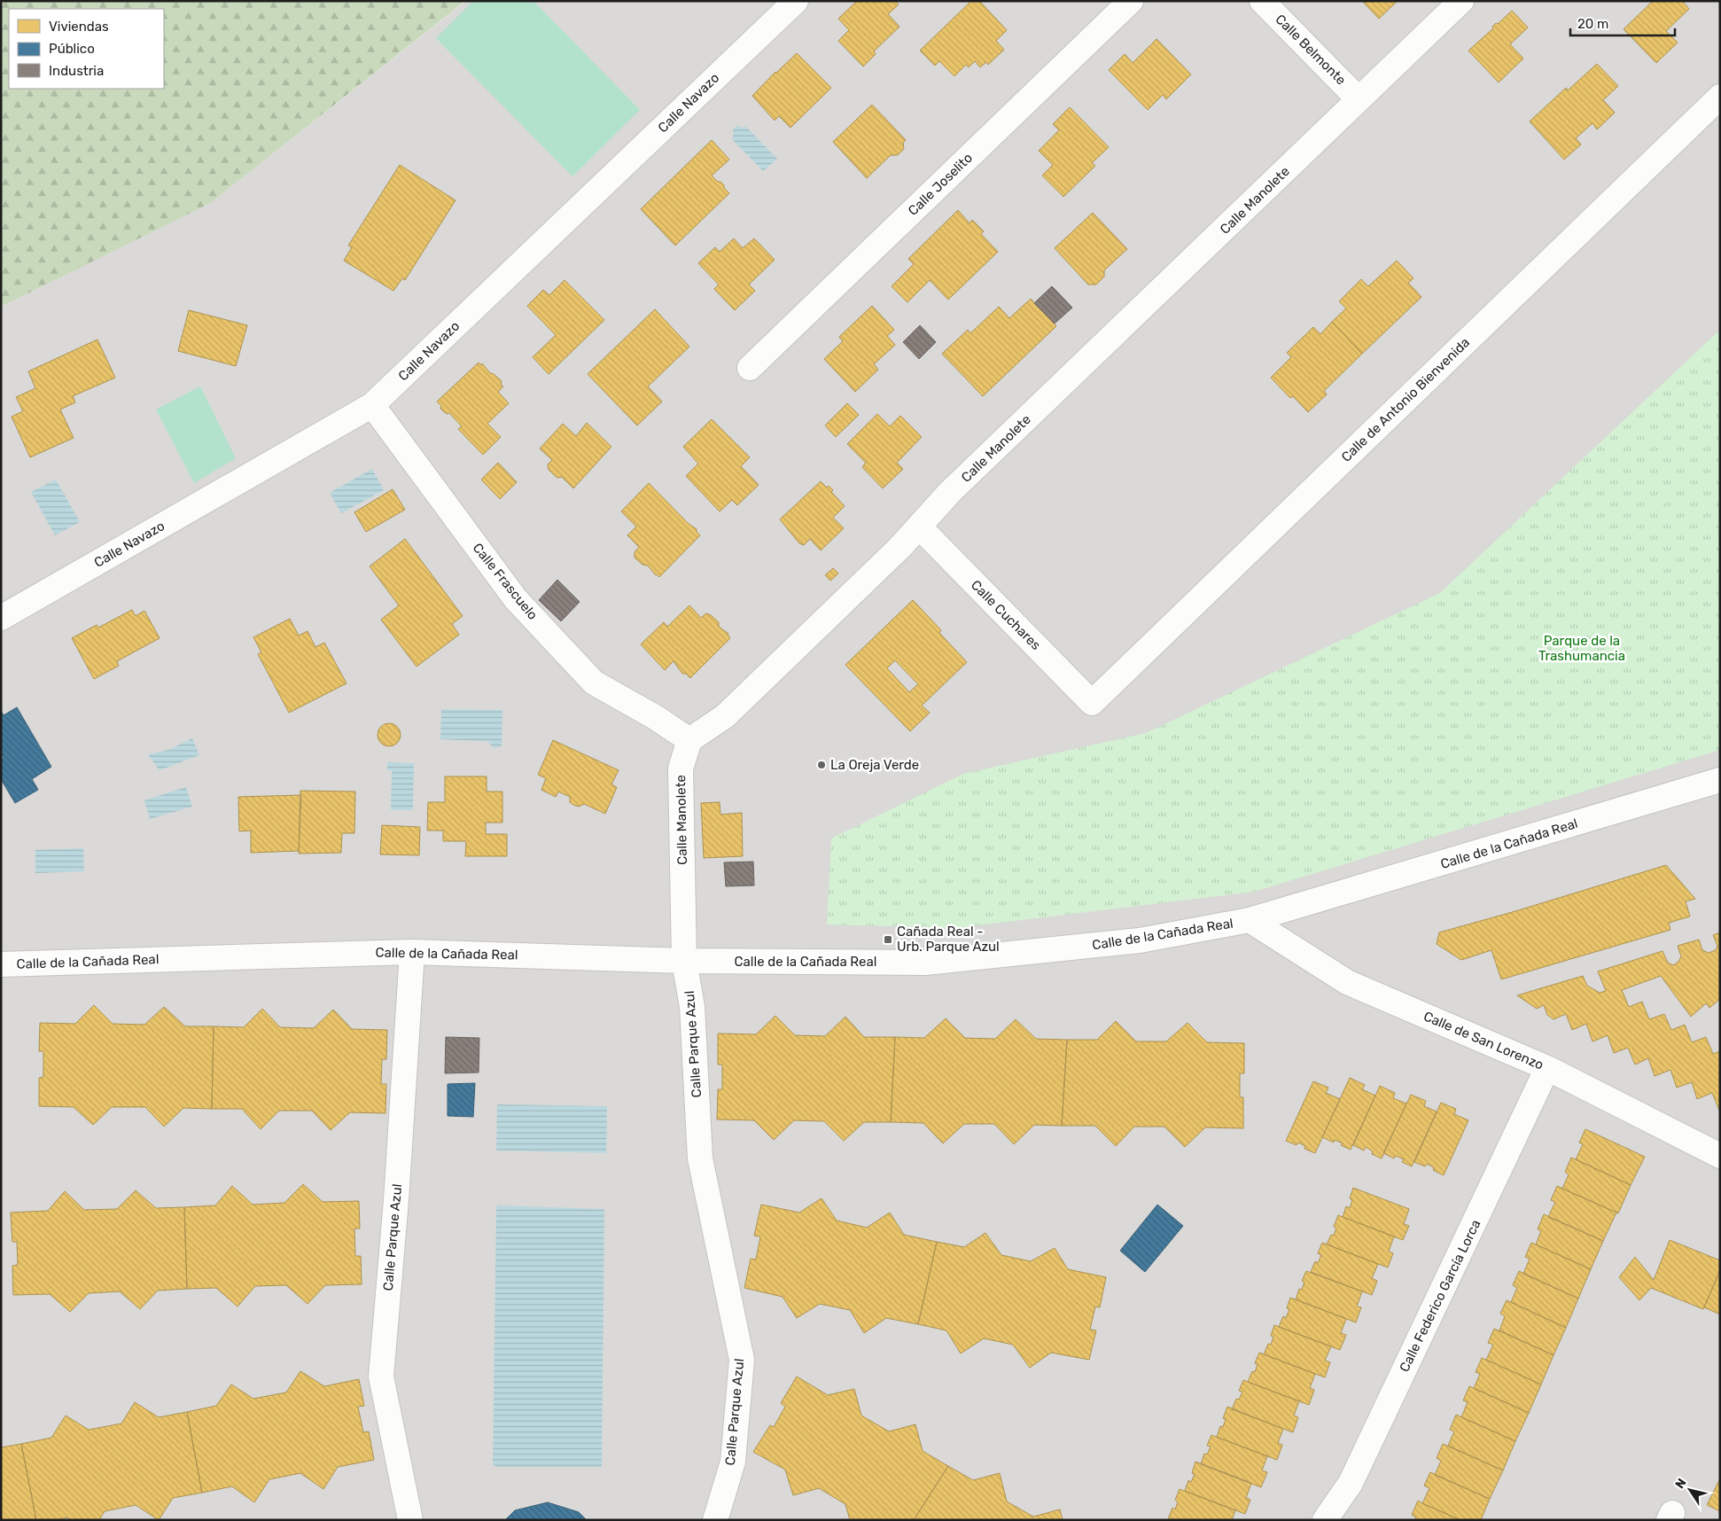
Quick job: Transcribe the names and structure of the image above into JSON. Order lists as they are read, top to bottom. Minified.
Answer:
{"streets":{"street":["Calle Belmonte","Calle Navazo","Calle Joselito","Calle Manolete","Calle de Antonio Bienvenida","Calle Frascuelo","Calle Cuchares","Calle de la Cañada Real","Calle de San Lorenzo","Calle Parque Azul","Calle Federico García Lorca"]},"crossings":[["Calle Belmonte","Calle Manolete"],["Calle Navazo","Calle Frascuelo"],["Calle Manolete","Calle Frascuelo"],["Calle Manolete","Calle Cuchares"],["Calle Manolete","Calle de la Cañada Real"],["Calle Manolete","Calle Parque Azul"],["Calle de Antonio Bienvenida","Calle Cuchares"],["Calle de la Cañada Real","Calle de San Lorenzo"],["Calle de la Cañada Real","Calle Parque Azul"],["Calle de San Lorenzo","Calle Federico García Lorca"]],"parks":["Parque de la Trashumancia"],"places":{"other":["La Oreja Verde"],"transit":["Cañada Real - Urb. Parque Azul"]},"legend":["Viviendas","Público","Industria"],"scale_bar":"20 m","north":"top left"}
